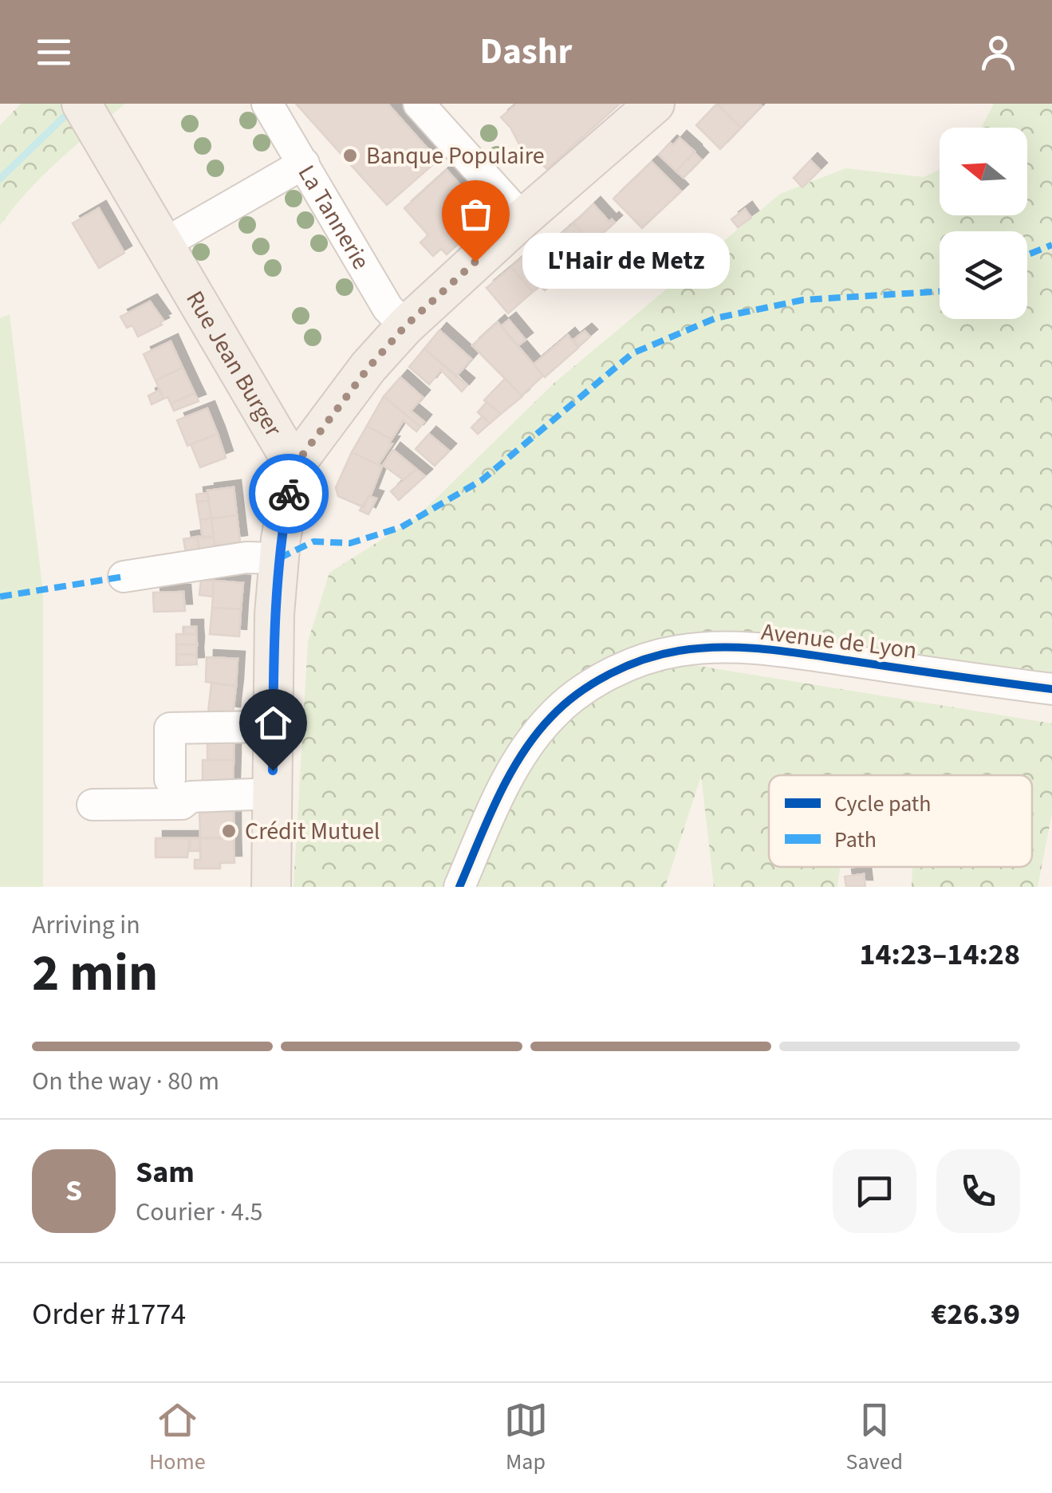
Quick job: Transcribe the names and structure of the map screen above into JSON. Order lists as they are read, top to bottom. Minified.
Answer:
{"streets":{"main road":["Rue Jean Burger"],"street":["La Tannerie","Avenue de Lyon"]},"places":["Banque Populaire","L'Hair de Metz","Crédit Mutuel"],"legend":["Cycle path","Path"],"north":"left","page":{"header":"Dashr","bubble":"L'Hair de Metz","heading":["2 min","Arriving in","14:23–14:28"],"panel":["Sam","Courier · 4.5","Order #1774","€26.39"],"bar":"On the way · 80 m","round":"S","tabs":["Home","Map","Saved"]}}
